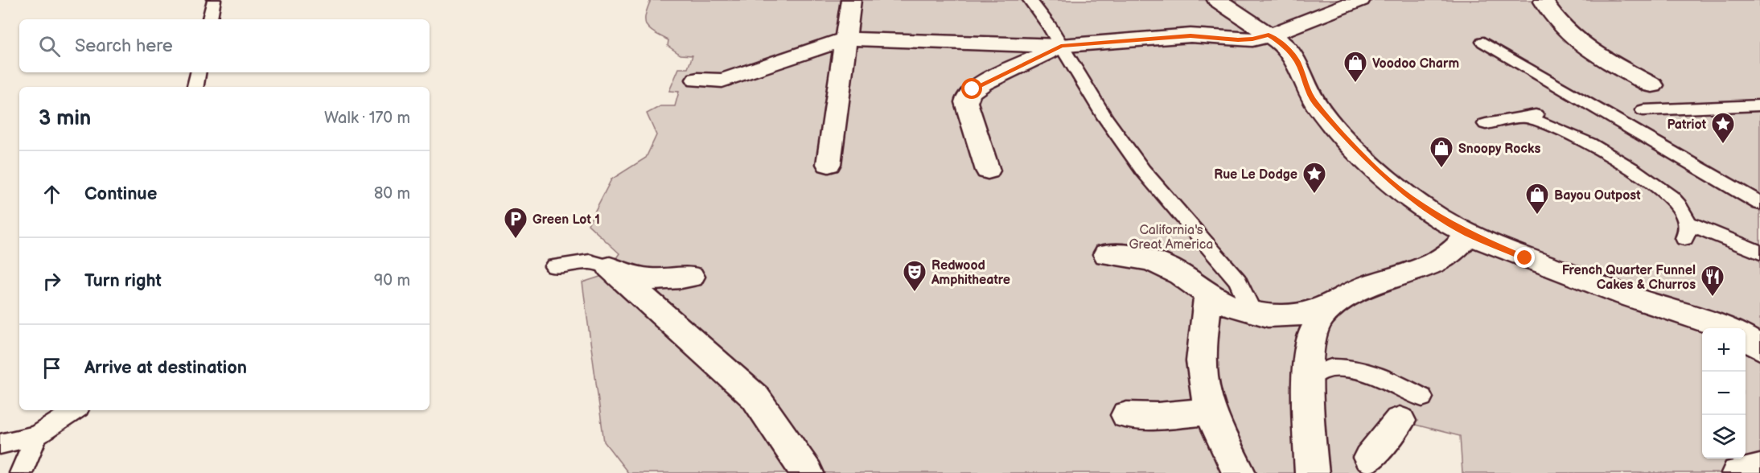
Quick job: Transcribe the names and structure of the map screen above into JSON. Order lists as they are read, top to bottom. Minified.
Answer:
{"parks":["California's Great America"],"places":{"shop":["Voodoo Charm","Snoopy Rocks","Bayou Outpost"],"place":["Patriot","Rue Le Dodge"],"parking":["Green Lot 1"],"theatre":["Redwood Amphitheatre"],"restaurant":["French Quarter Funnel Cakes & Churros"]},"page":{"search":"Search here","heading":["3 min","Walk · 170 m"],"list":[["Continue","80 m"],["Turn right","90 m"],"Arrive at destination"],"map_buttons":["+","−"]}}
